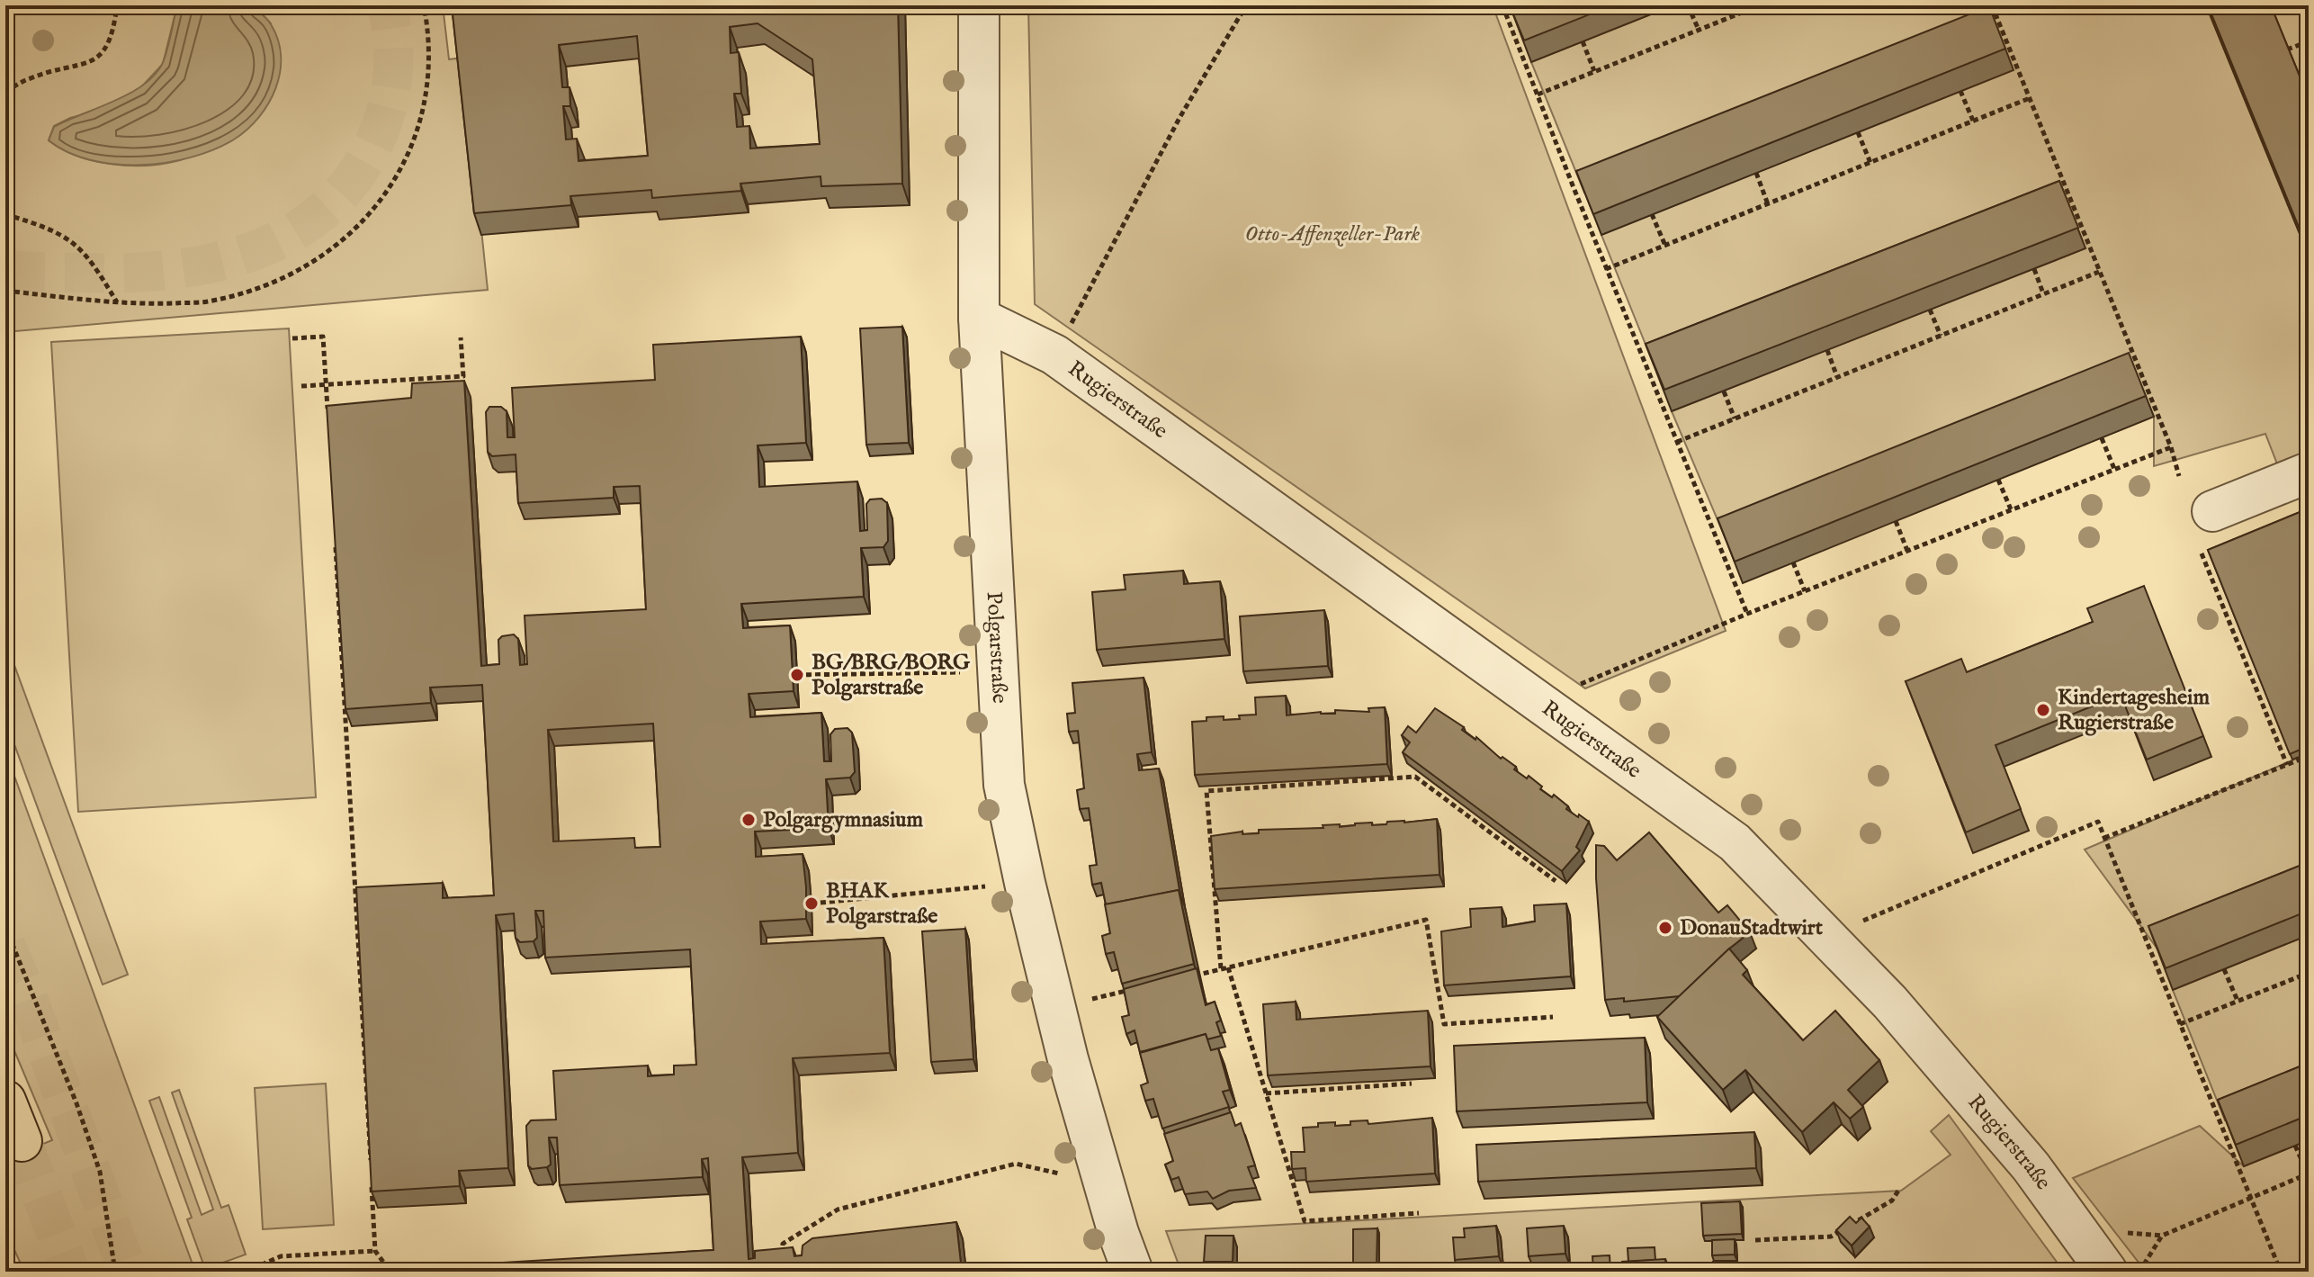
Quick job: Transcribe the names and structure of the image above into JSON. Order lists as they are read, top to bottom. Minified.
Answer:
{"streets":{"street":["Rugierstraße","Polgarstraße"]},"crossings":[["Rugierstraße","Polgarstraße"]],"parks":["Otto-Affenzeller-Park"],"places":["BG/BRG/BORG Polgarstraße","Kindertagesheim Rugierstraße","Polgargymnasium","BHAK Polgarstraße","DonauStadtwirt"]}
